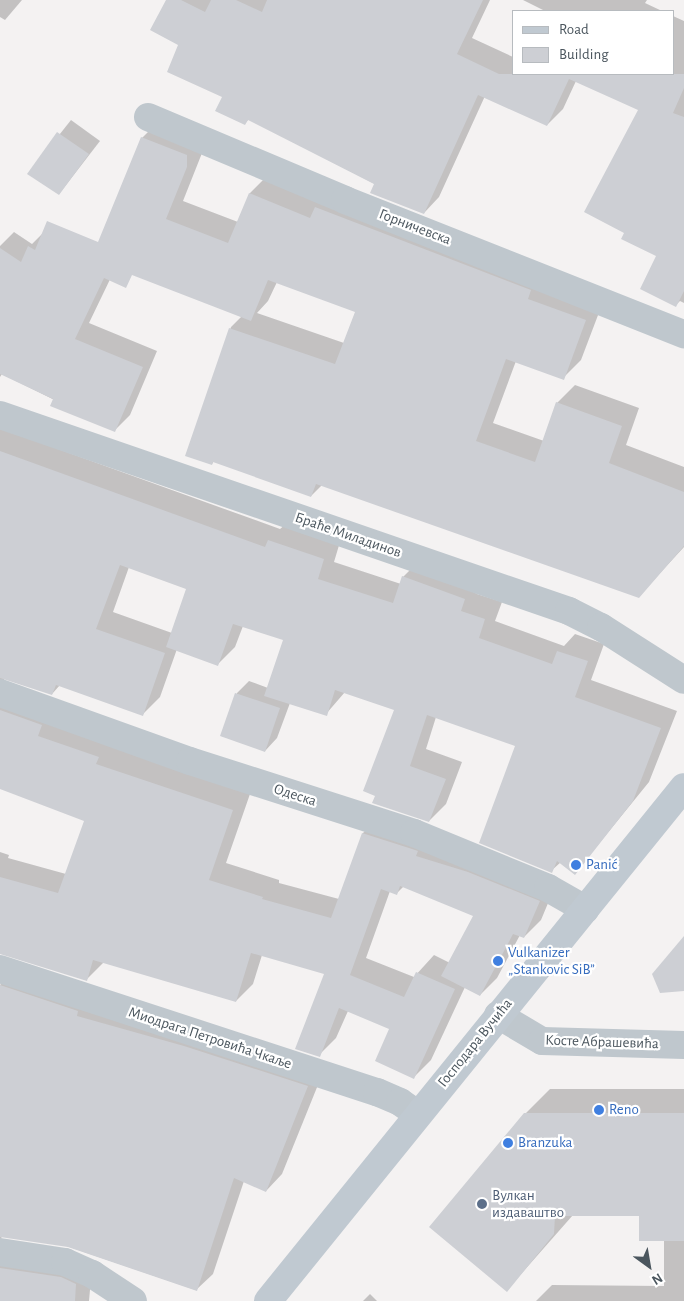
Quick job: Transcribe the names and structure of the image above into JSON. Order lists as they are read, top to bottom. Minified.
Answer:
{"streets":{"main road":["Господара Вучића"],"street":["Горничевска","Браће Миладинов","Одеска","Миодрага Петровића Чкаље","Косте Абрашевића"]},"crossings":[["Одеска","Господара Вучића"],["Миодрага Петровића Чкаље","Господара Вучића"],["Косте Абрашевића","Господара Вучића"]],"places":["Panić","Vulkanizer „Stankovic SiB”","Reno","Branzuka","Вулкан издаваштво"],"legend":["Road","Building"],"north":"bottom right"}
